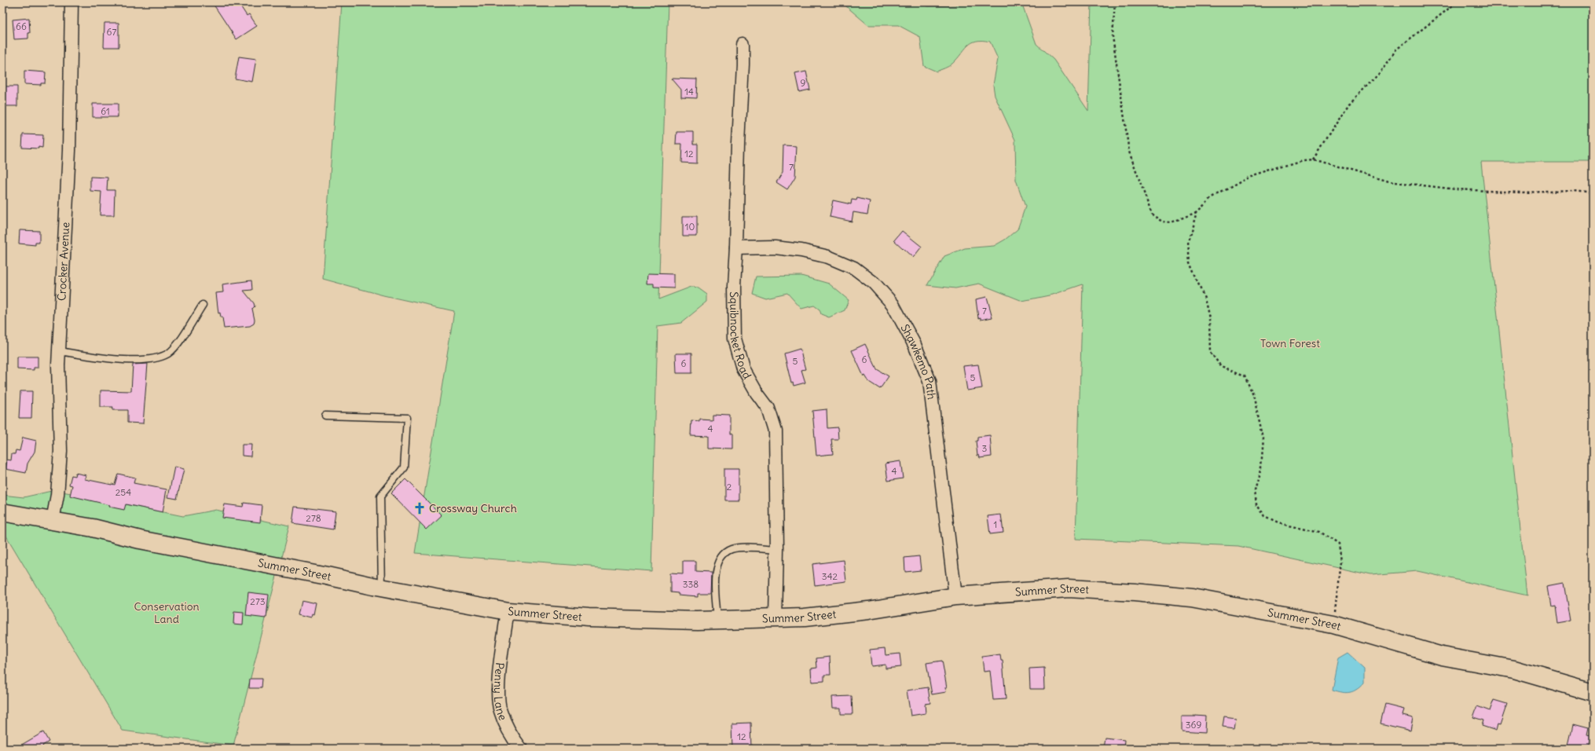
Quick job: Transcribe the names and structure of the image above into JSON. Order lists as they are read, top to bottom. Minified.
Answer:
{"streets":{"main road":["Summer Street"],"street":["Crocker Avenue","Squibnocket Road","Shawkemo Path","Penny Lane"]},"crossings":[["Crocker Avenue","Summer Street"],["Squibnocket Road","Shawkemo Path"],["Squibnocket Road","Summer Street"],["Shawkemo Path","Summer Street"],["Summer Street","Penny Lane"]],"parks":["Town Forest","Conservation Land"],"places":{"church":["Crossway Church"]},"house_numbers":["66","67","9","14","61","12","7","10","7","6","5","6","5","4","3","4","2","254","278","1","342","338","273","369","12"]}
